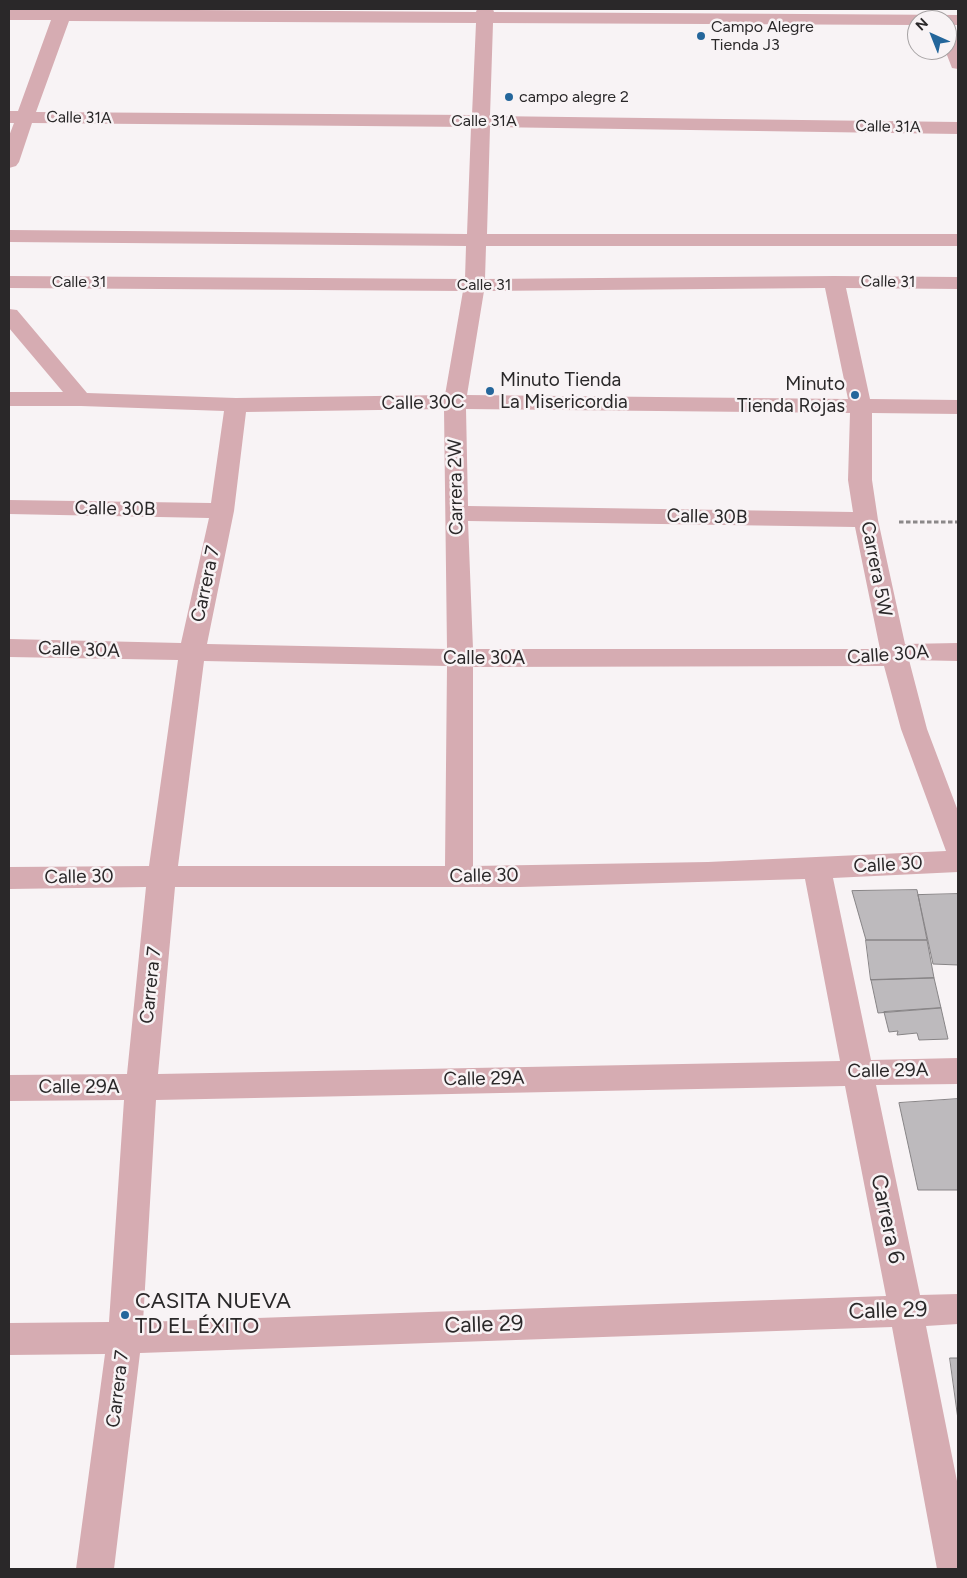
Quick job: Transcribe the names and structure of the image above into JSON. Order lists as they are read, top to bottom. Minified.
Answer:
{"streets":{"street":["Calle 31A","Calle 31","Calle 30C","Carrera 2W","Calle 30B","Carrera 5W","Carrera 7","Calle 30A","Calle 30","Calle 29A","Carrera 6","Calle 29"]},"crossings":[["Calle 31A","Carrera 2W"],["Calle 31","Carrera 2W"],["Calle 31","Carrera 5W"],["Calle 30C","Carrera 2W"],["Calle 30C","Carrera 5W"],["Calle 30C","Carrera 7"],["Carrera 2W","Calle 30B"],["Carrera 2W","Calle 30A"],["Carrera 2W","Calle 30"],["Calle 30B","Carrera 5W"],["Calle 30B","Carrera 7"],["Carrera 5W","Calle 30A"],["Carrera 7","Calle 30A"],["Carrera 7","Calle 30"],["Carrera 7","Calle 29A"],["Carrera 7","Calle 29"],["Calle 30","Carrera 6"],["Calle 29A","Carrera 6"],["Carrera 6","Calle 29"]],"places":["Campo Alegre Tienda J3","campo alegre 2","Minuto Tienda La Misericordia","Minuto Tienda Rojas","CASITA NUEVA TD EL ÉXITO"],"north":"top left"}
